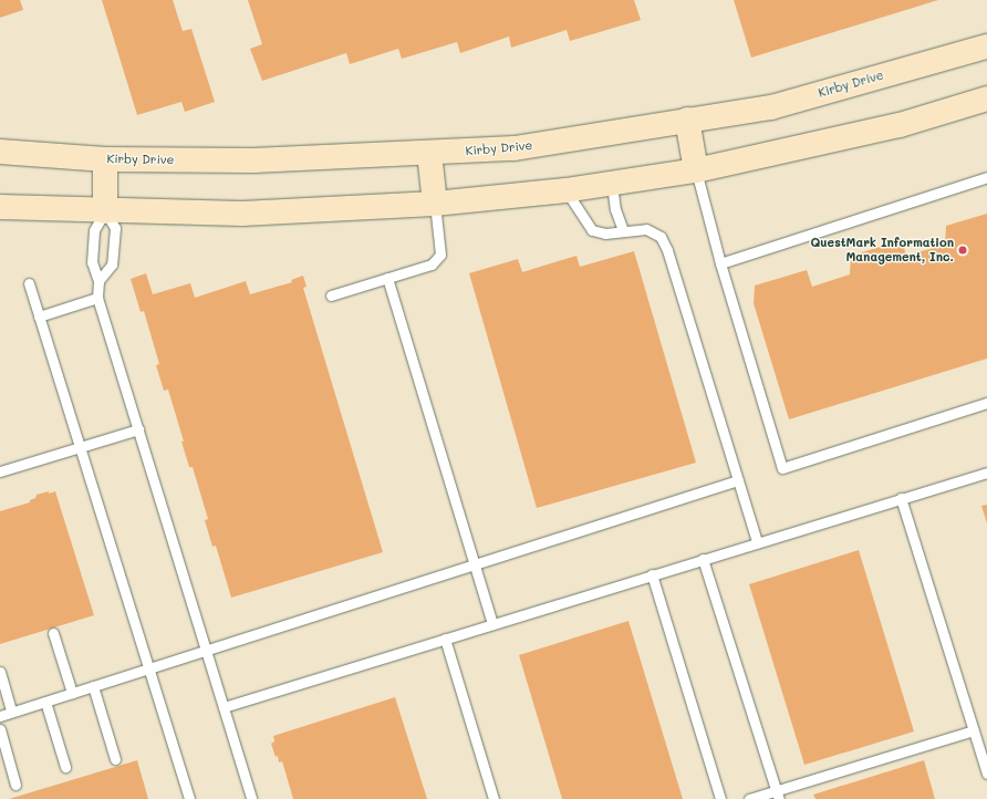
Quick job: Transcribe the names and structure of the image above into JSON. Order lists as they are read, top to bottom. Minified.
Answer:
{"streets":{"main road":["Kirby Drive"]},"places":["QuestMark Information Management, Inc."]}
